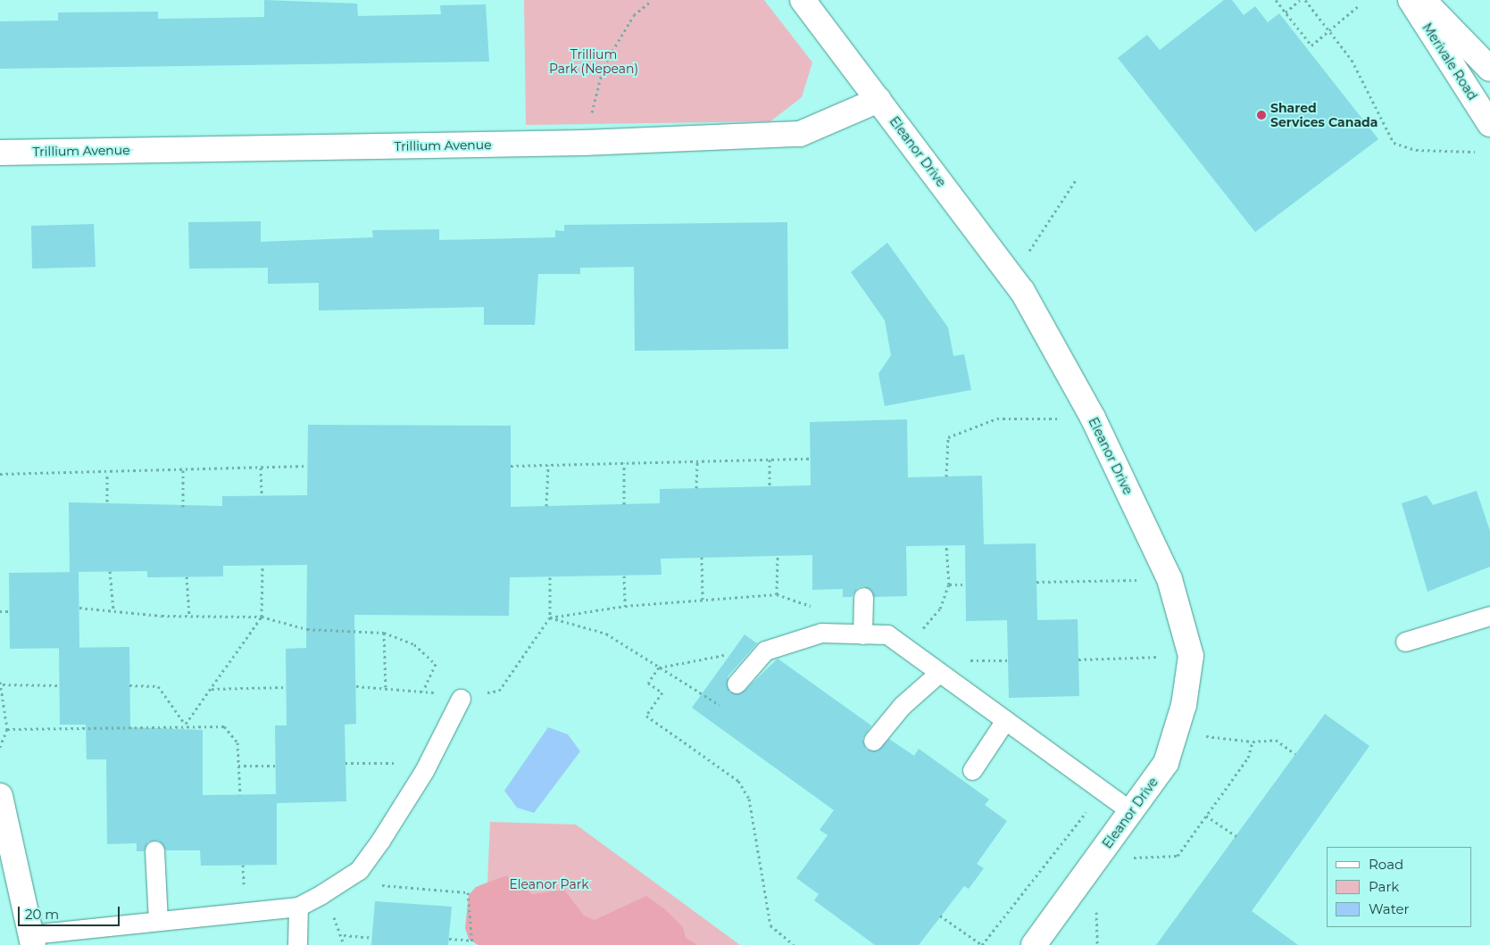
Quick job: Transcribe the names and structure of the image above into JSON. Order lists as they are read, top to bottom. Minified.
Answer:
{"streets":{"street":["Merivale Road","Trillium Avenue","Eleanor Drive"]},"crossings":[["Trillium Avenue","Eleanor Drive"]],"parks":["Trillium Park (Nepean)","Eleanor Park"],"places":["Shared Services Canada"],"legend":["Road","Park","Water"],"scale_bar":"20 m"}
